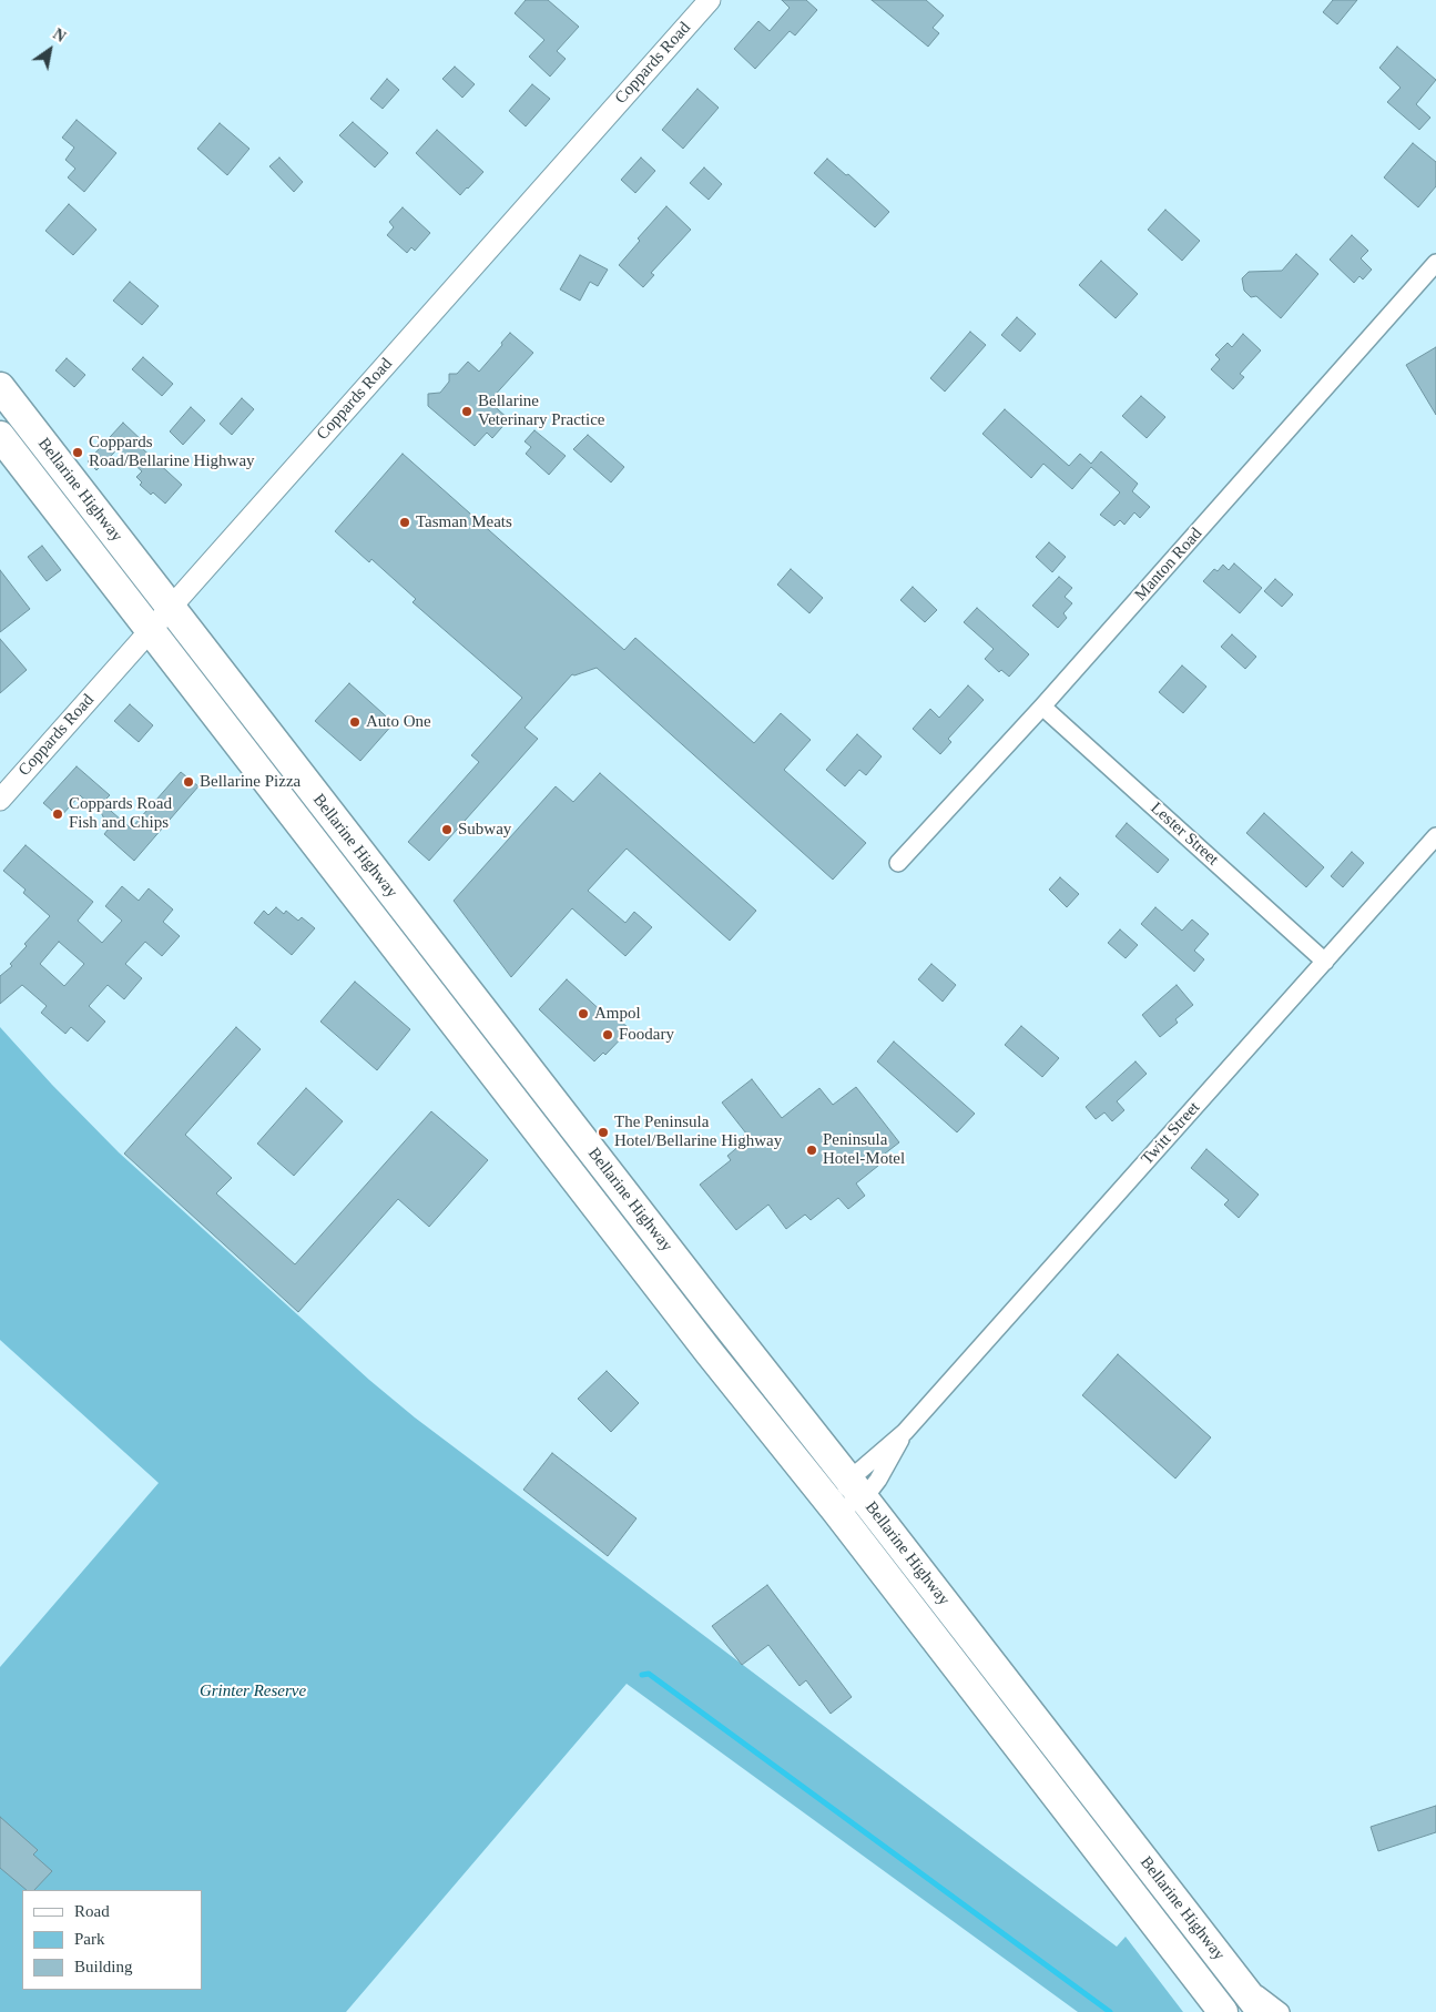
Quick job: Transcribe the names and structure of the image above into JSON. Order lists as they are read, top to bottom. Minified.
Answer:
{"streets":{"highway":["Bellarine Highway"],"street":["Coppards Road","Manton Road","Lester Street","Twitt Street"]},"crossings":[["Coppards Road","Bellarine Highway"],["Bellarine Highway","Twitt Street"],["Manton Road","Lester Street"],["Lester Street","Twitt Street"]],"parks":["Grinter Reserve"],"places":["Bellarine Veterinary Practice","Coppards Road/Bellarine Highway","Tasman Meats","Auto One","Bellarine Pizza","Coppards Road Fish and Chips","Subway","Ampol","Foodary","The Peninsula Hotel/Bellarine Highway","Peninsula Hotel-Motel"],"legend":["Road","Park","Building"],"north":"top right"}
